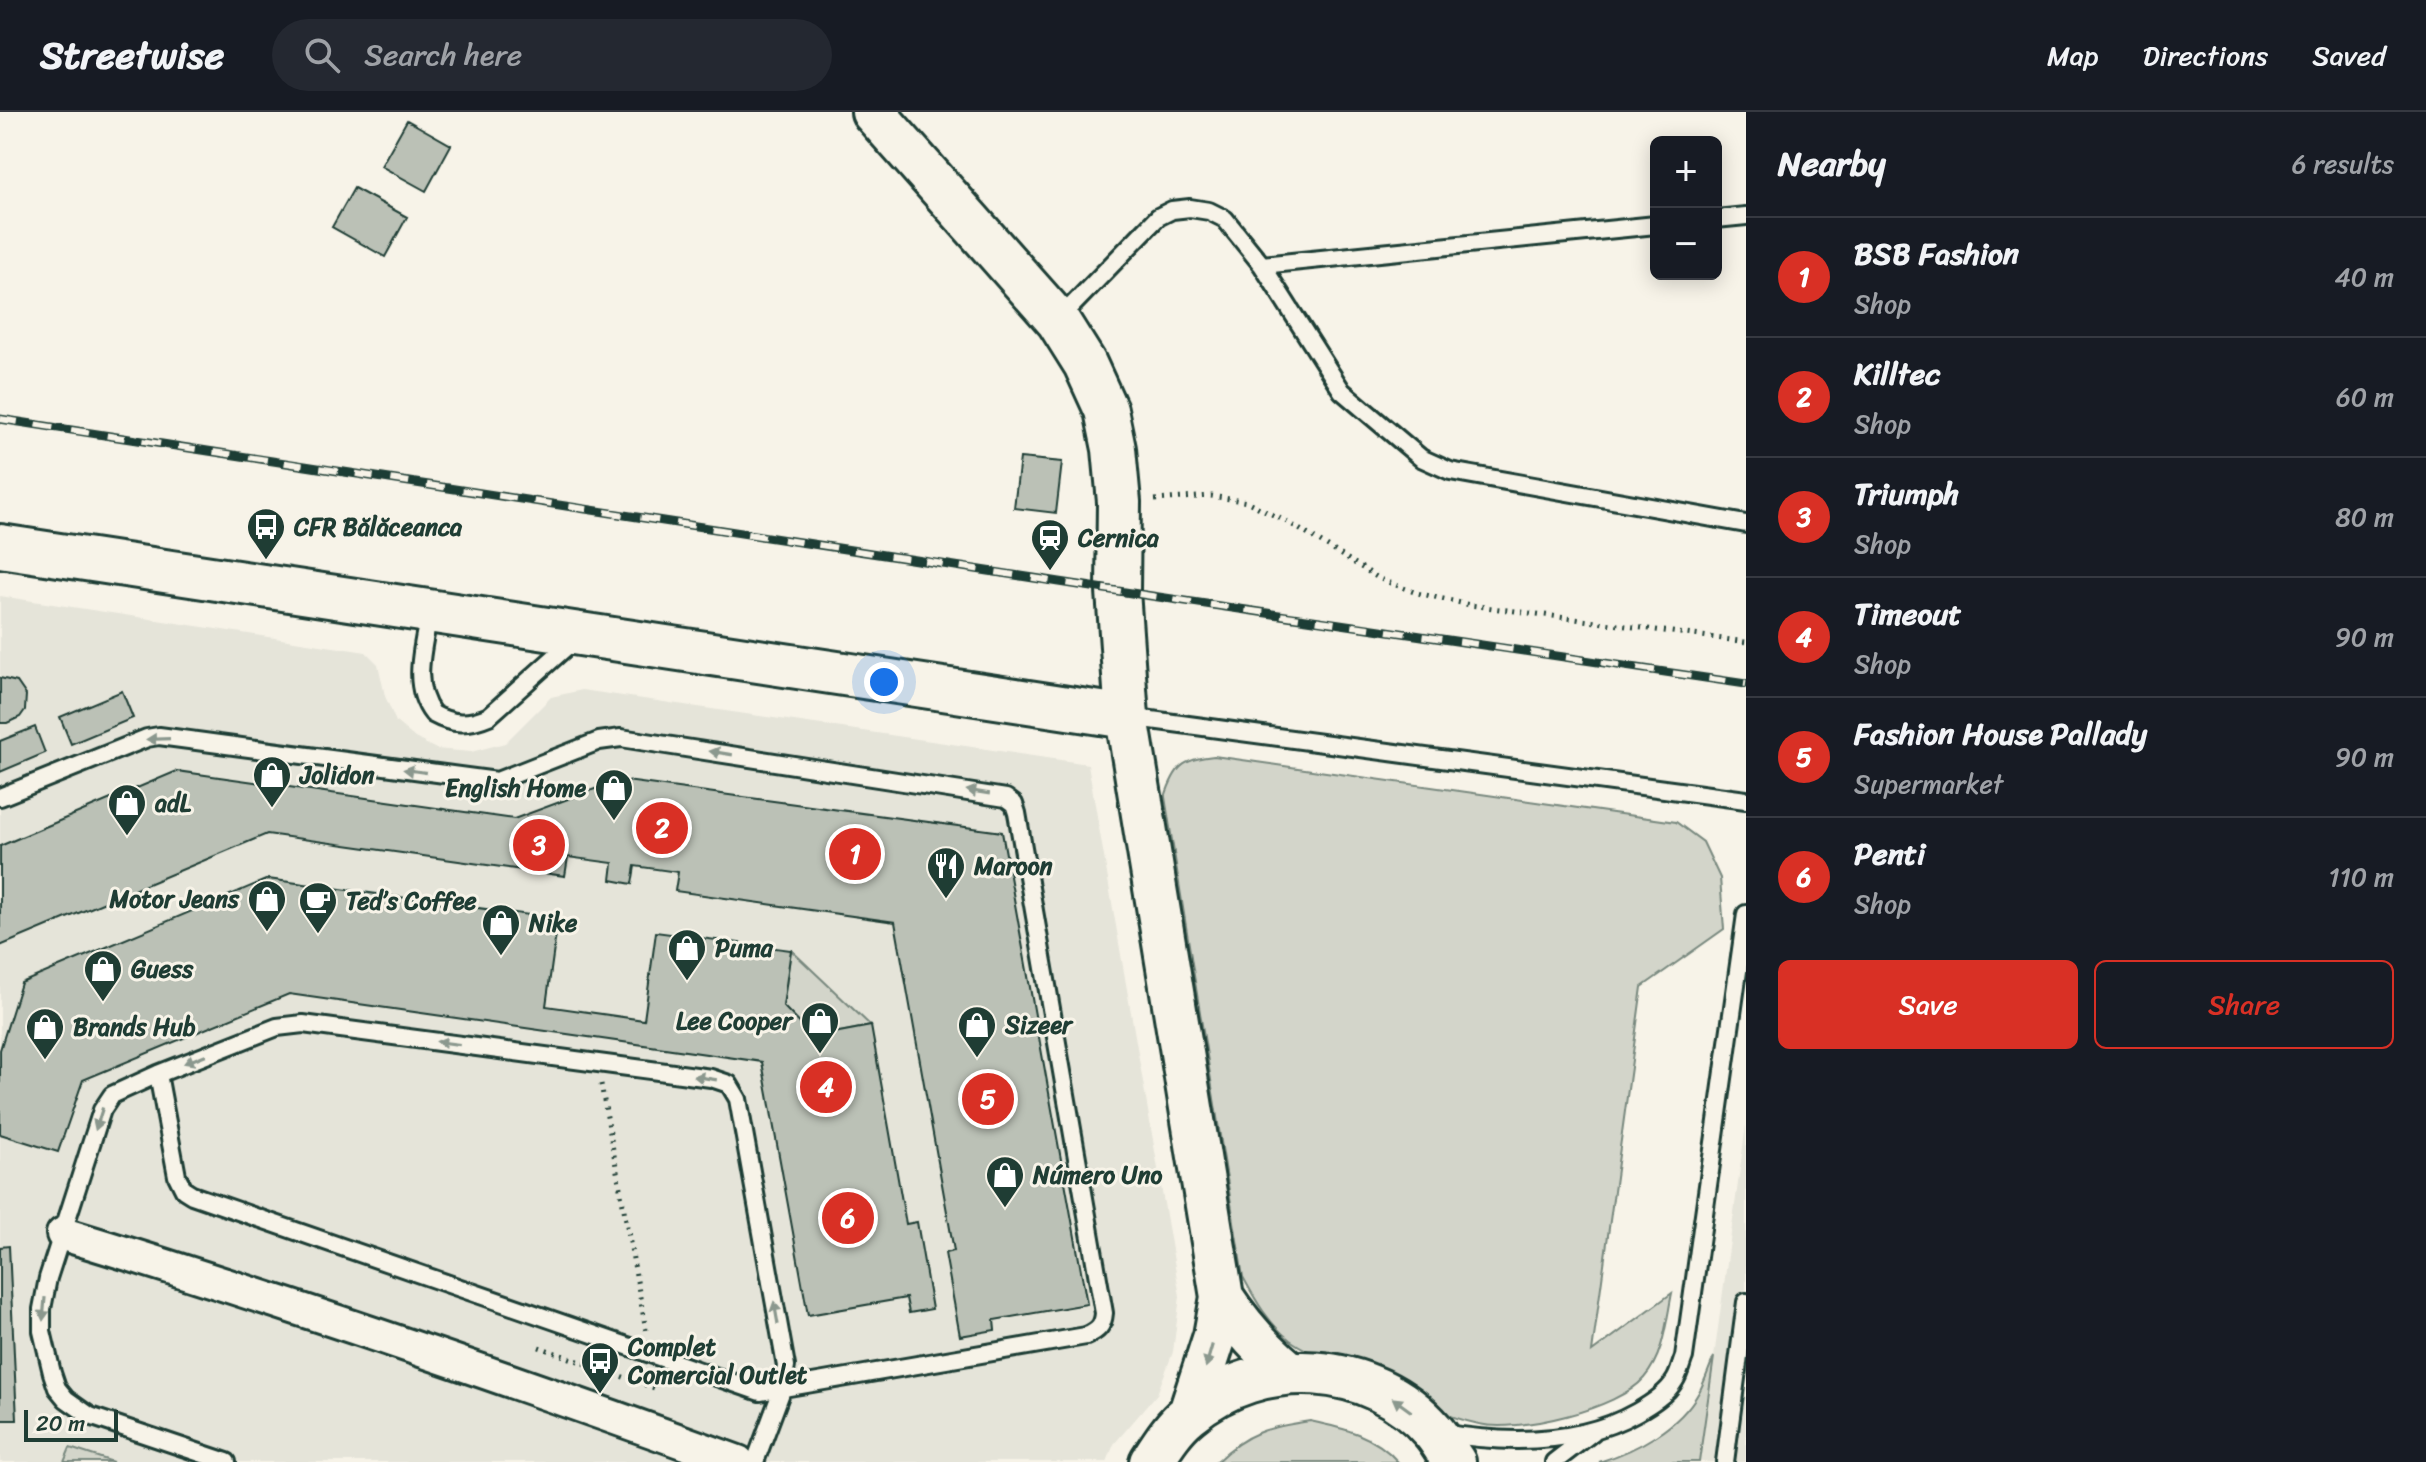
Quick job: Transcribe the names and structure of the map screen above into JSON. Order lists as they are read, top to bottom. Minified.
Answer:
{"places":{"bus stop":["CFR Bălăceanca","Complet Comercial Outlet"],"station":["Cernica"],"shop":["Jolidon","English Home","adL","Motor Jeans","Nike","Puma","Guess","Lee Cooper","Sizeer","Brands Hub","Número Uno"],"restaurant":["Maroon"],"cafe":["Ted’s Coffee"]},"scale_bar":"20 m","page":{"header":"Streetwise","search":"Search here","nav":["Map","Directions","Saved"],"heading":["Nearby","6 results"],"map_buttons":["+","−"],"list":[{"mark":"1","name":"BSB Fashion","note":"Shop","value":"40 m"},{"mark":"2","name":"Killtec","note":"Shop","value":"60 m"},{"mark":"3","name":"Triumph","note":"Shop","value":"80 m"},{"mark":"4","name":"Timeout","note":"Shop","value":"90 m"},{"mark":"5","name":"Fashion House Pallady","note":"Supermarket","value":"90 m"},{"mark":"6","name":"Penti","note":"Shop","value":"110 m"}],"pins":["2","3","1","4","5","6"],"buttons":["Save","Share"],"scale":"20 m"}}
